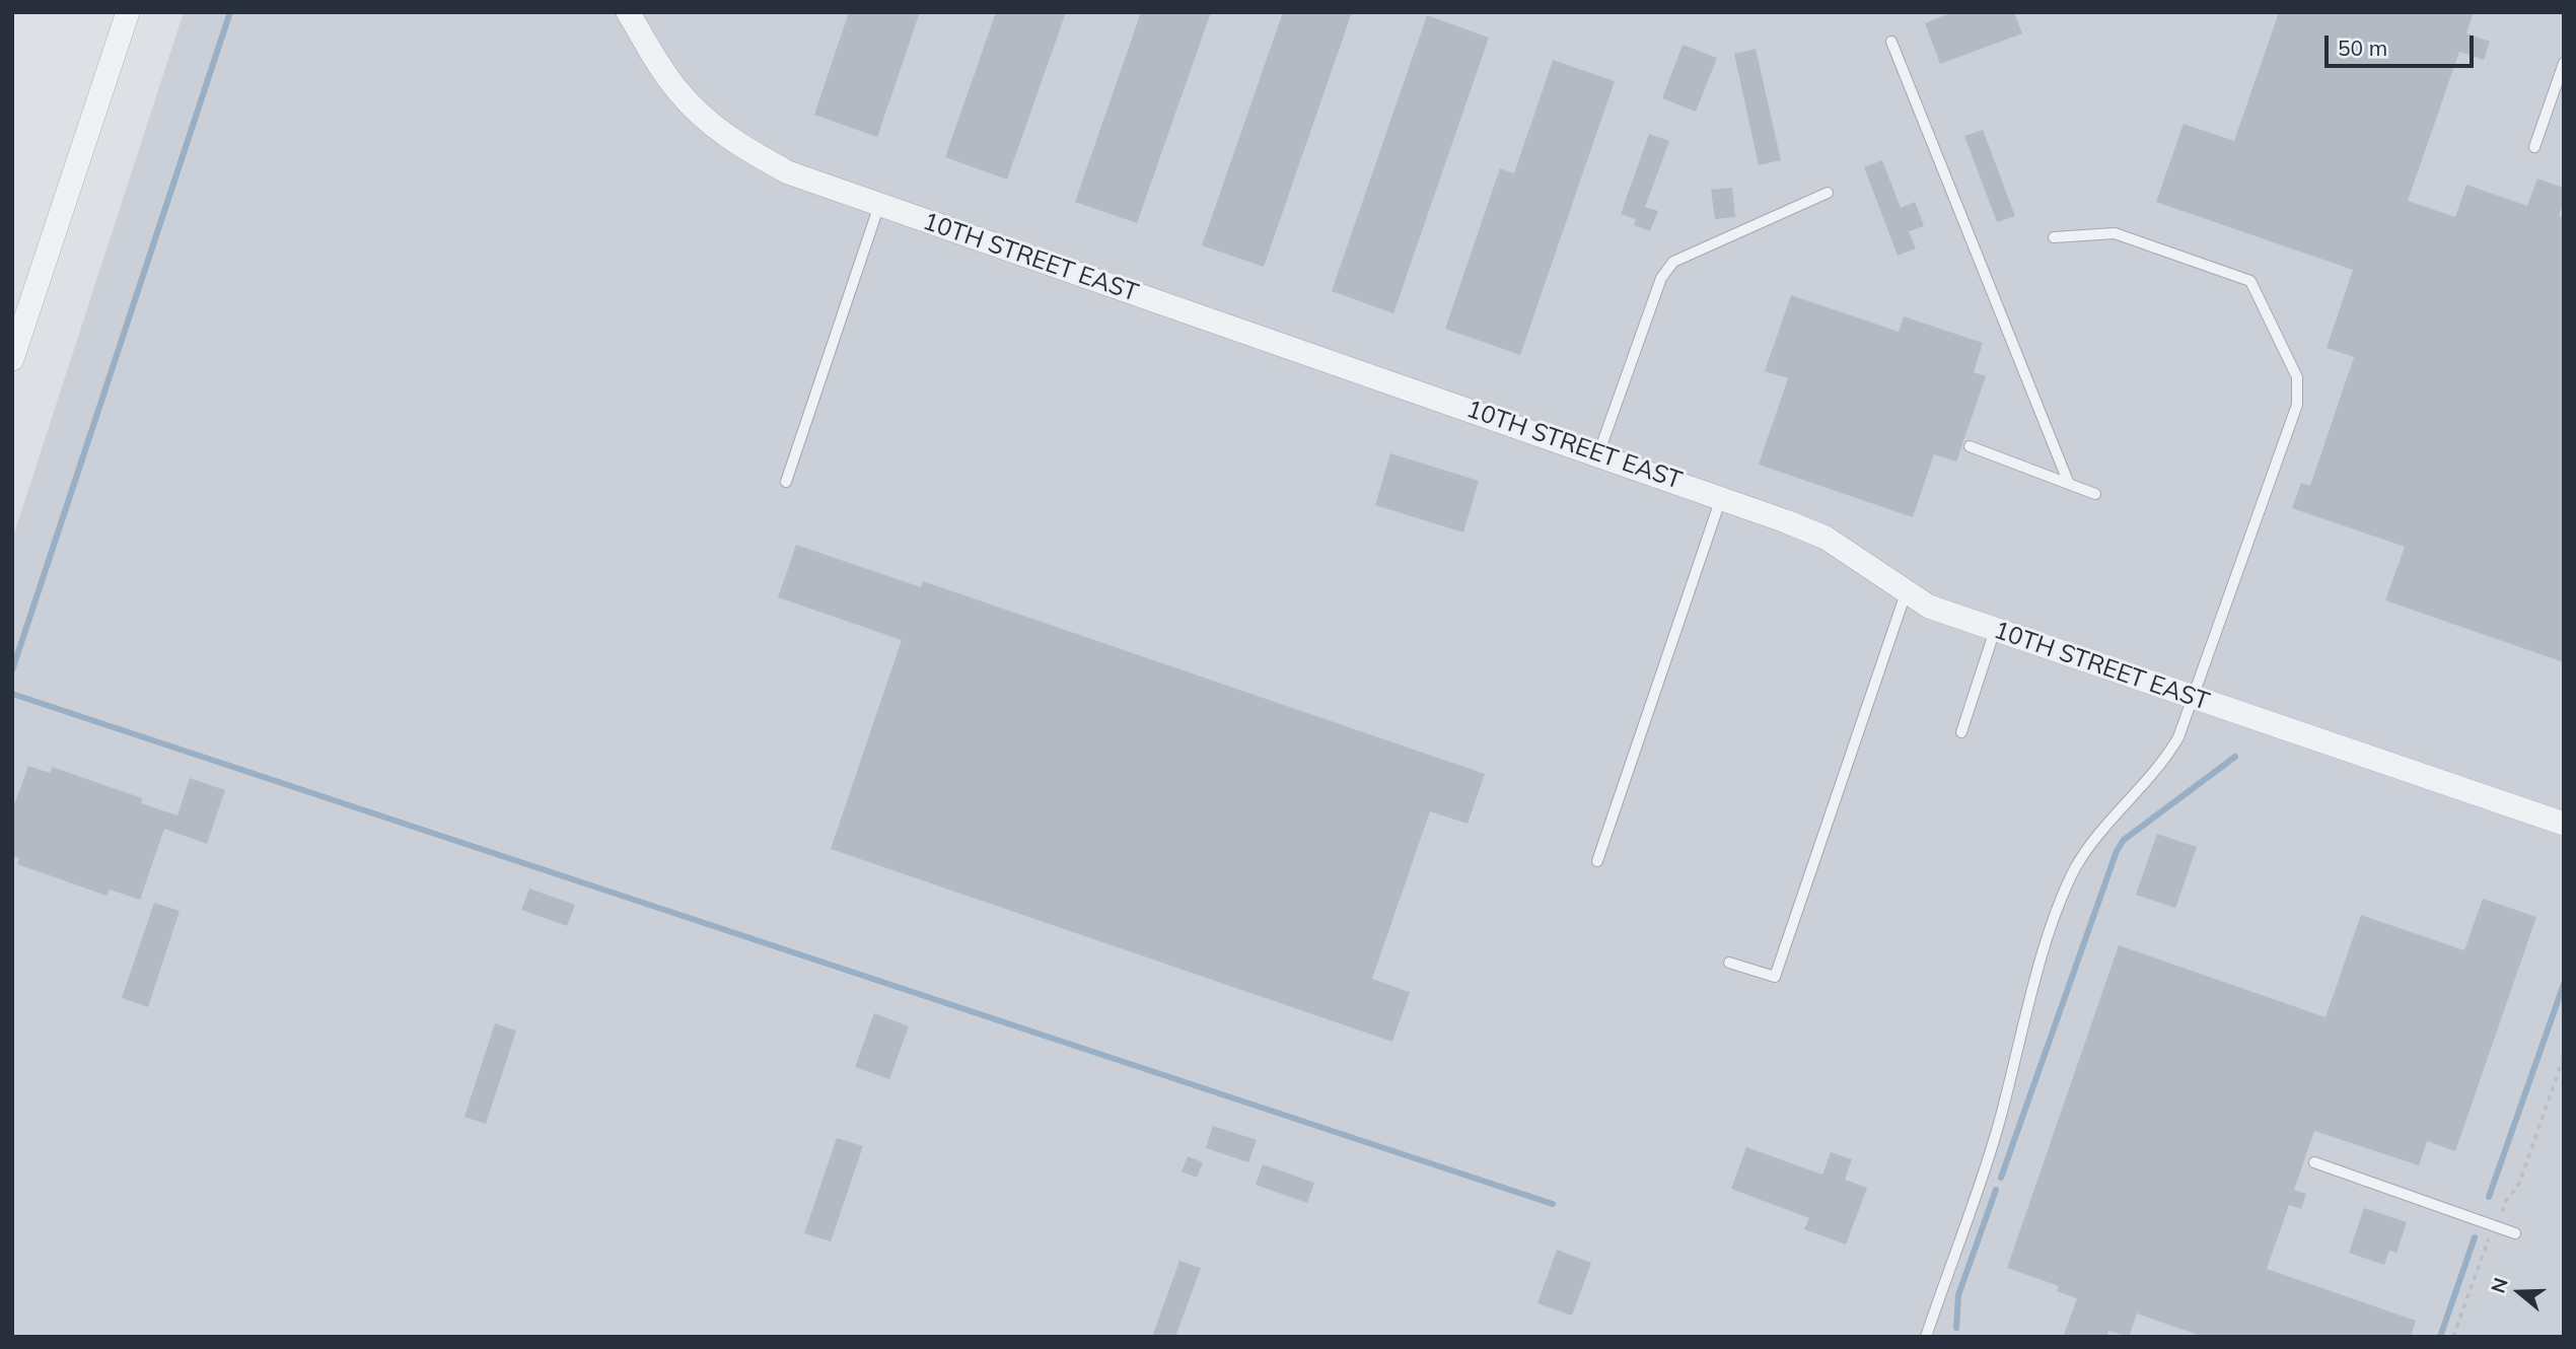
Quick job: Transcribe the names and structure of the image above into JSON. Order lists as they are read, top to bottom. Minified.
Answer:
{"streets":{"street":["10TH STREET EAST"]},"scale_bar":"50 m","north":"left"}
